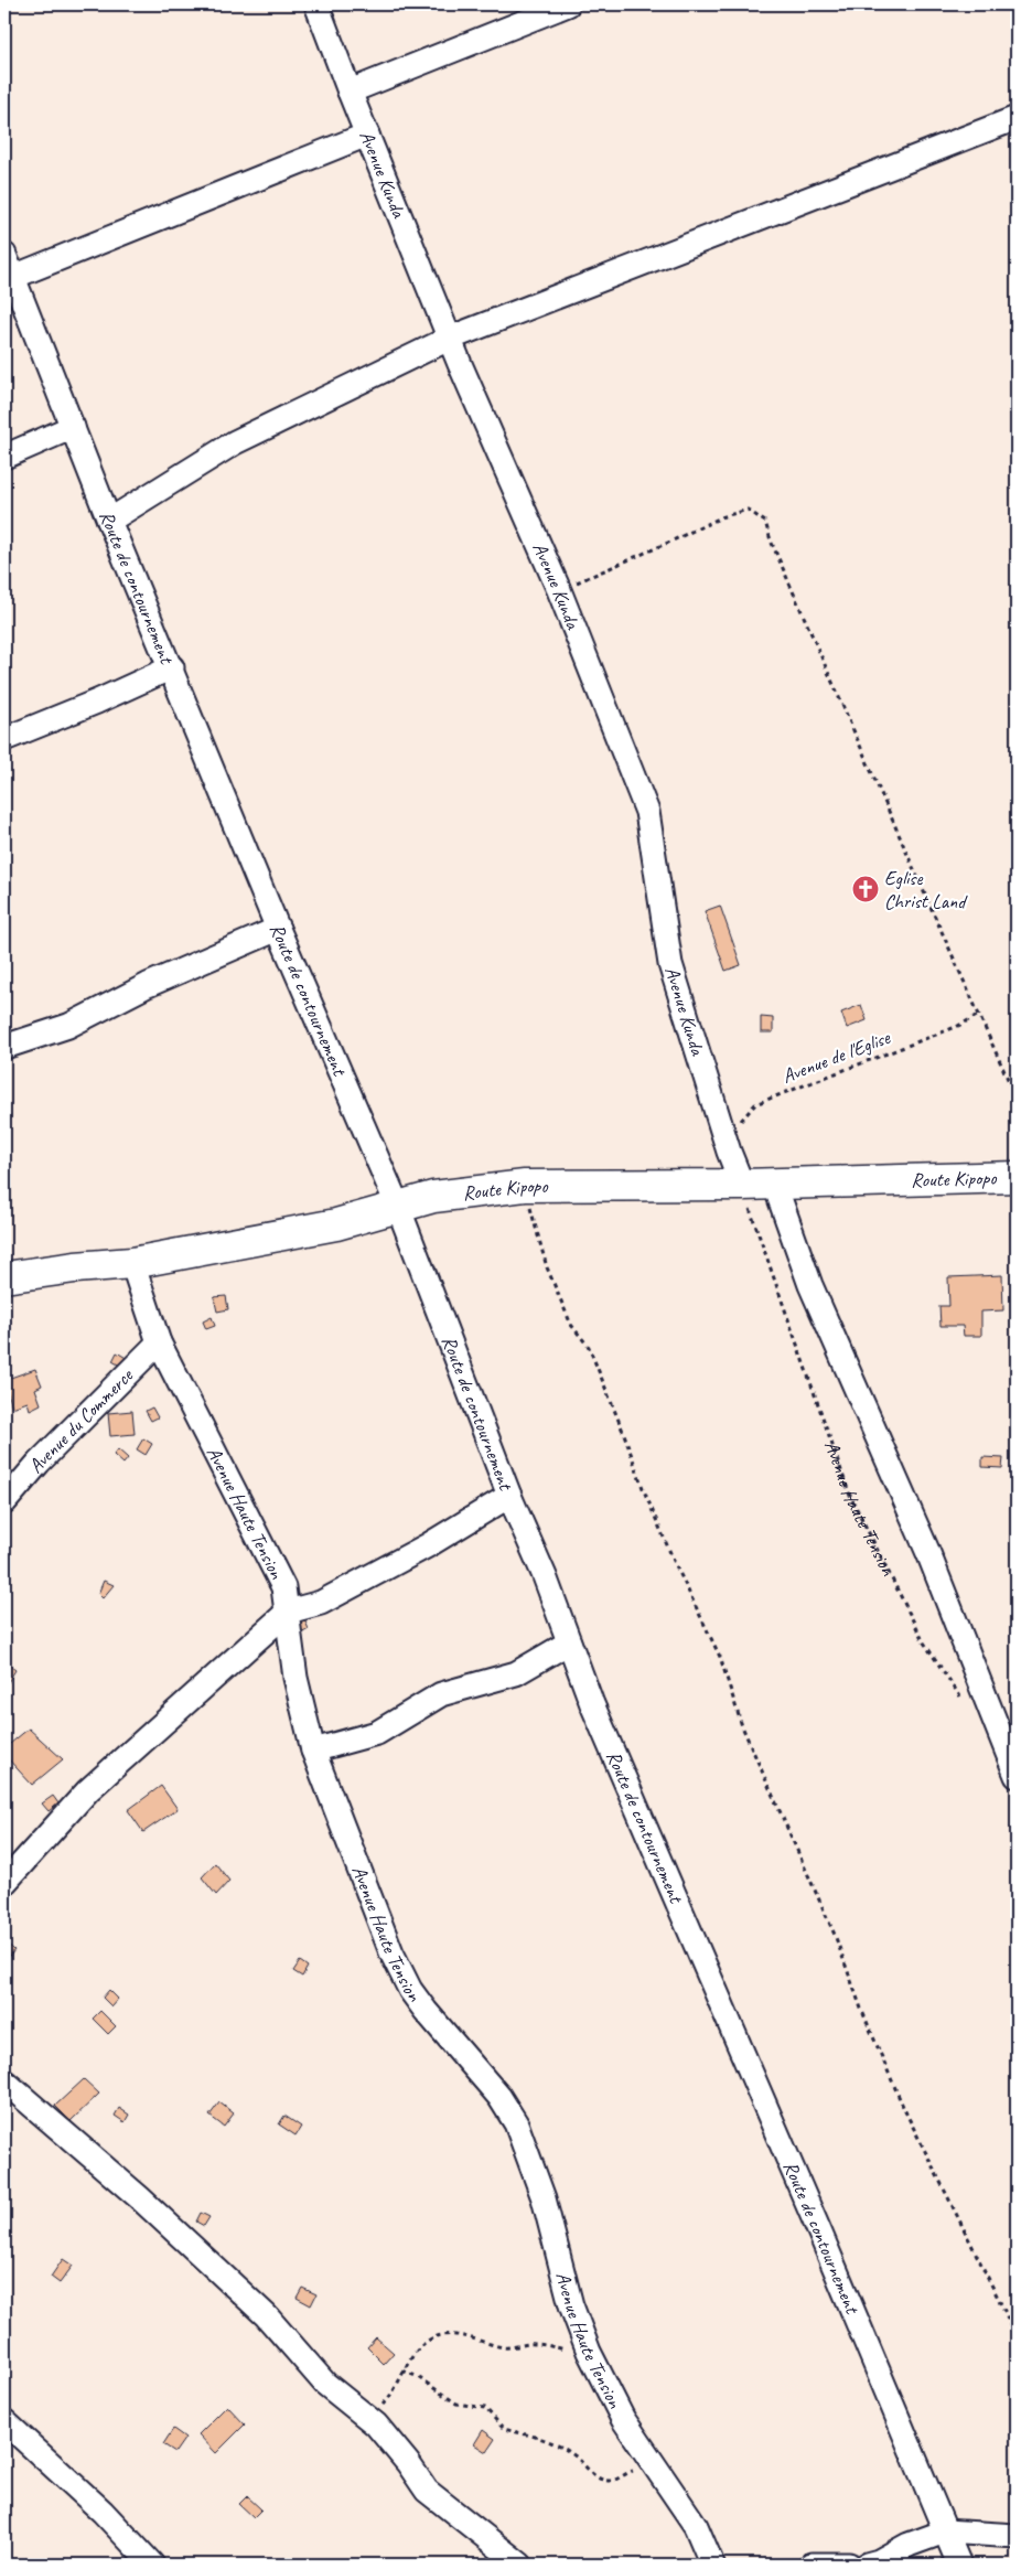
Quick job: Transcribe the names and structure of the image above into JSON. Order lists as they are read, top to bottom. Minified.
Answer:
{"streets":{"main road":["Route Kipopo"],"street":["Avenue Kunda","Route de contournement","Avenue du Commerce","Avenue Haute Tension"],"path":["Avenue de l'Eglise"]},"crossings":[["Avenue Kunda","Avenue de l'Eglise"],["Avenue Kunda","Route Kipopo"],["Avenue Kunda","Avenue Haute Tension"],["Route de contournement","Route Kipopo"],["Route Kipopo","Avenue Haute Tension"],["Avenue du Commerce","Avenue Haute Tension"]],"places":{"church":["Eglise Christ Land"]}}
